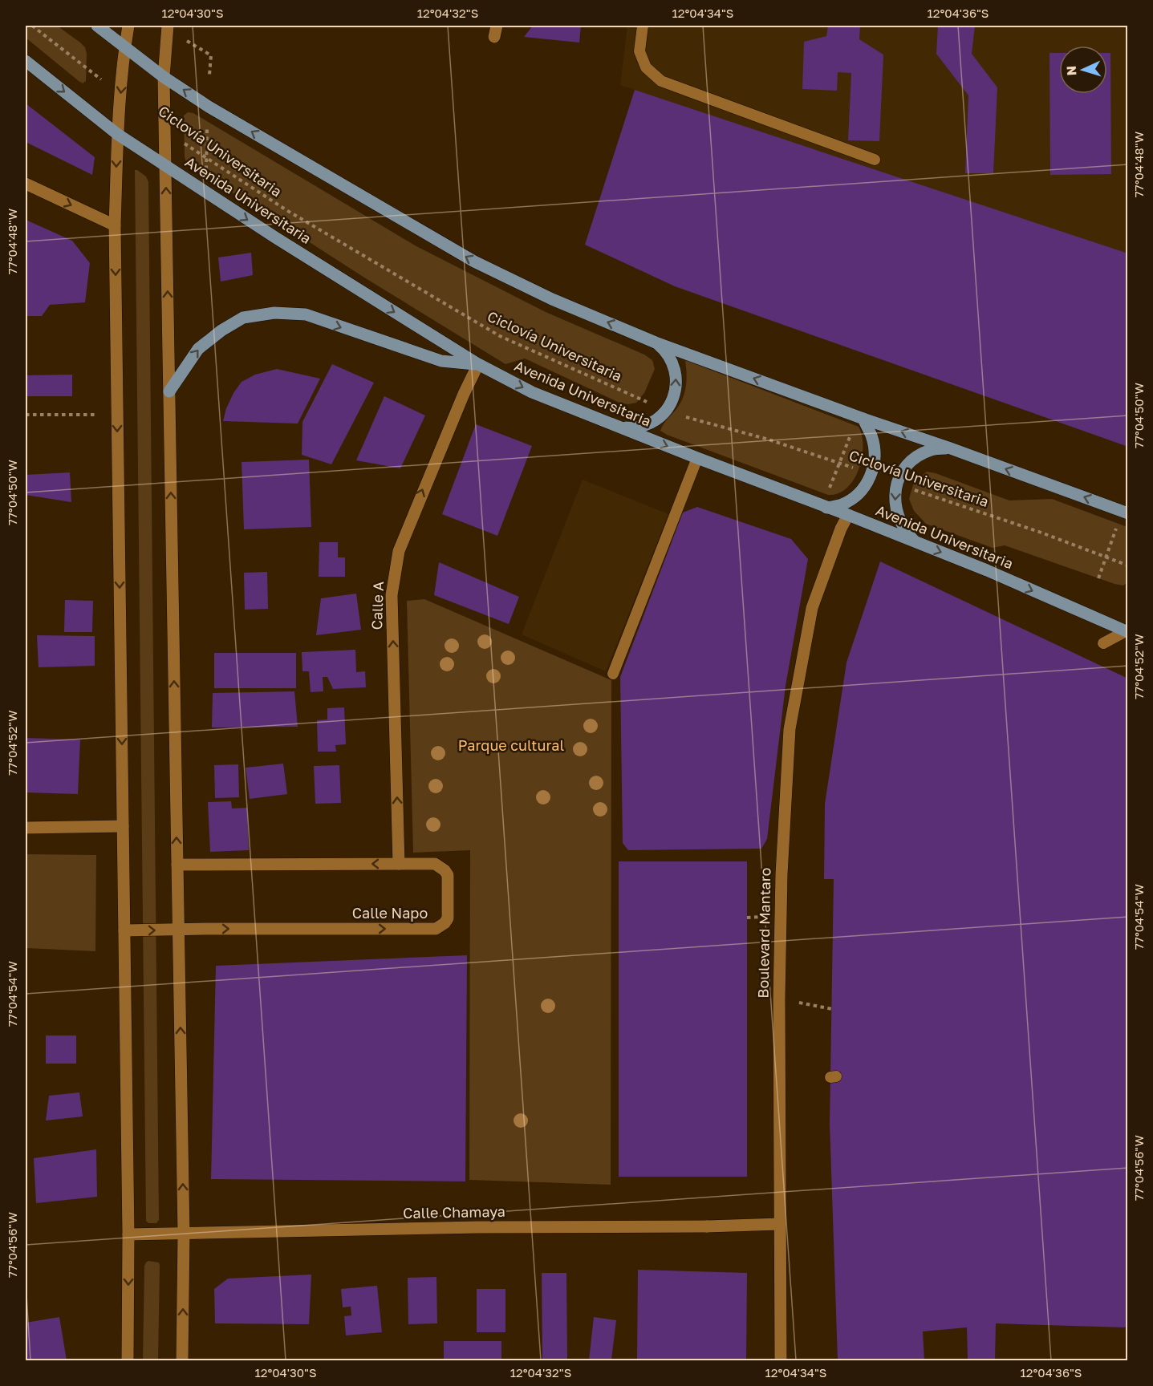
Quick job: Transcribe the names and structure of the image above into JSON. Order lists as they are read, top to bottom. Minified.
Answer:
{"streets":{"main road":["Avenida Universitaria"],"street":["Calle A","Calle Napo","Boulevard Mantaro","Calle Chamaya"],"path":["Ciclovía Universitaria"]},"crossings":[["Avenida Universitaria","Calle A"],["Avenida Universitaria","Boulevard Mantaro"],["Calle A","Calle Napo"],["Boulevard Mantaro","Calle Chamaya"]],"one_way":["Calle A"],"parks":["Parque cultural"],"north":"left","coordinates":["12°04'30\"S","12°04'32\"S","12°04'34\"S","12°04'36\"S","77°04'48\"W","77°04'50\"W","77°04'52\"W","77°04'54\"W","77°04'56\"W"]}
